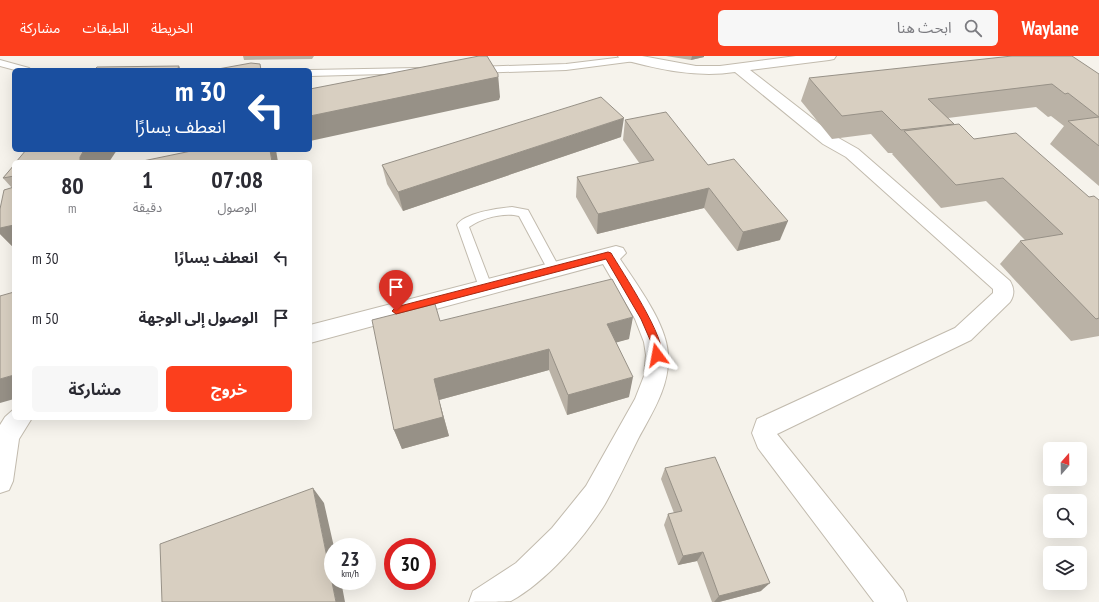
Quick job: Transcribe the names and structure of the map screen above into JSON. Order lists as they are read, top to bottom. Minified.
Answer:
{"north":"top","page":{"header":"Waylane","search":"ابحث هنا","nav":["الخريطة","الطبقات","مشاركة"],"turn":["30 m","انعطف يسارًا"],"eta":["07:08","الوصول","1","دقيقة","80","m"],"list":[{"name":"انعطف يسارًا","value":"30 m"},{"name":"الوصول إلى الوجهة","value":"50 m"}],"buttons":["خروج","مشاركة"],"speed":"23 km/h","limit":"30"}}
